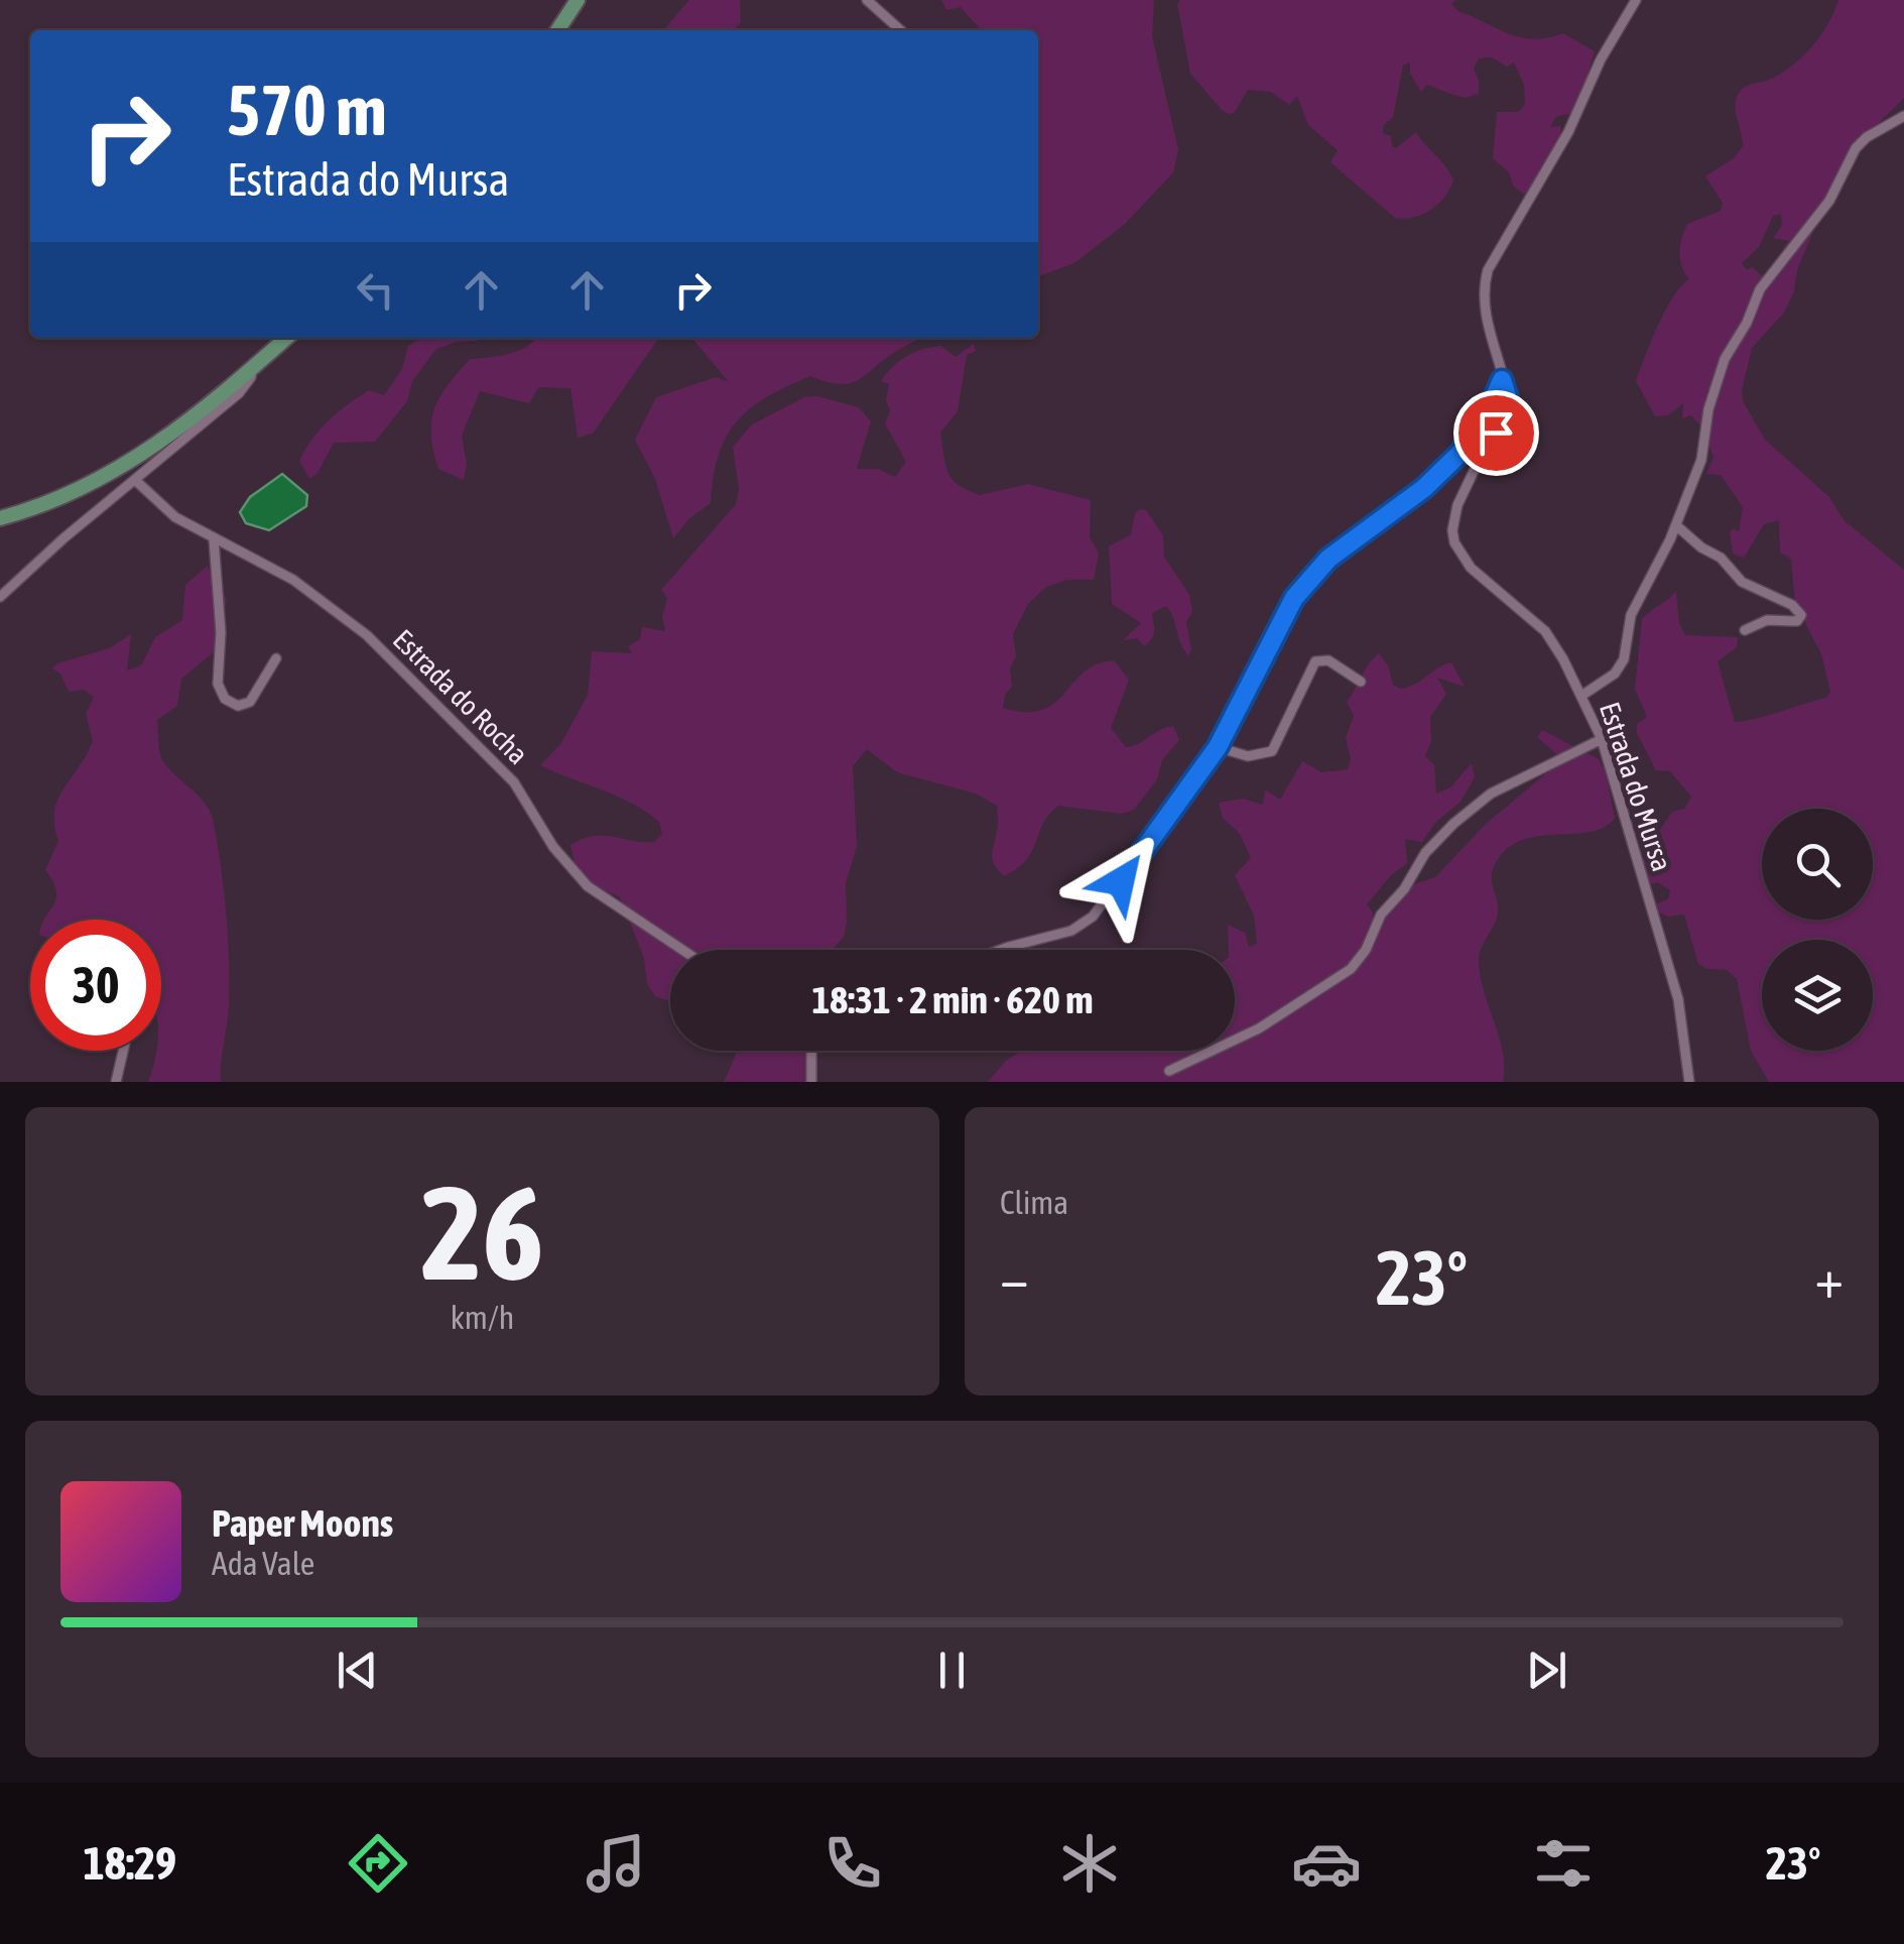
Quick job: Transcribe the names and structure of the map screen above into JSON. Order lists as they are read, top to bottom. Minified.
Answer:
{"streets":{"street":["Estrada do Rocha","Estrada do Mursa"]},"page":{"turn":["570 m","Estrada do Mursa"],"limit":"30","trip":"18:31 · 2 min · 620 m","tile":[["26","km/h"],"Clima"],"heat":["−","23°","+"],"song":["Paper Moons","Ada Vale"],"tabs":["18:29","23°"]}}
